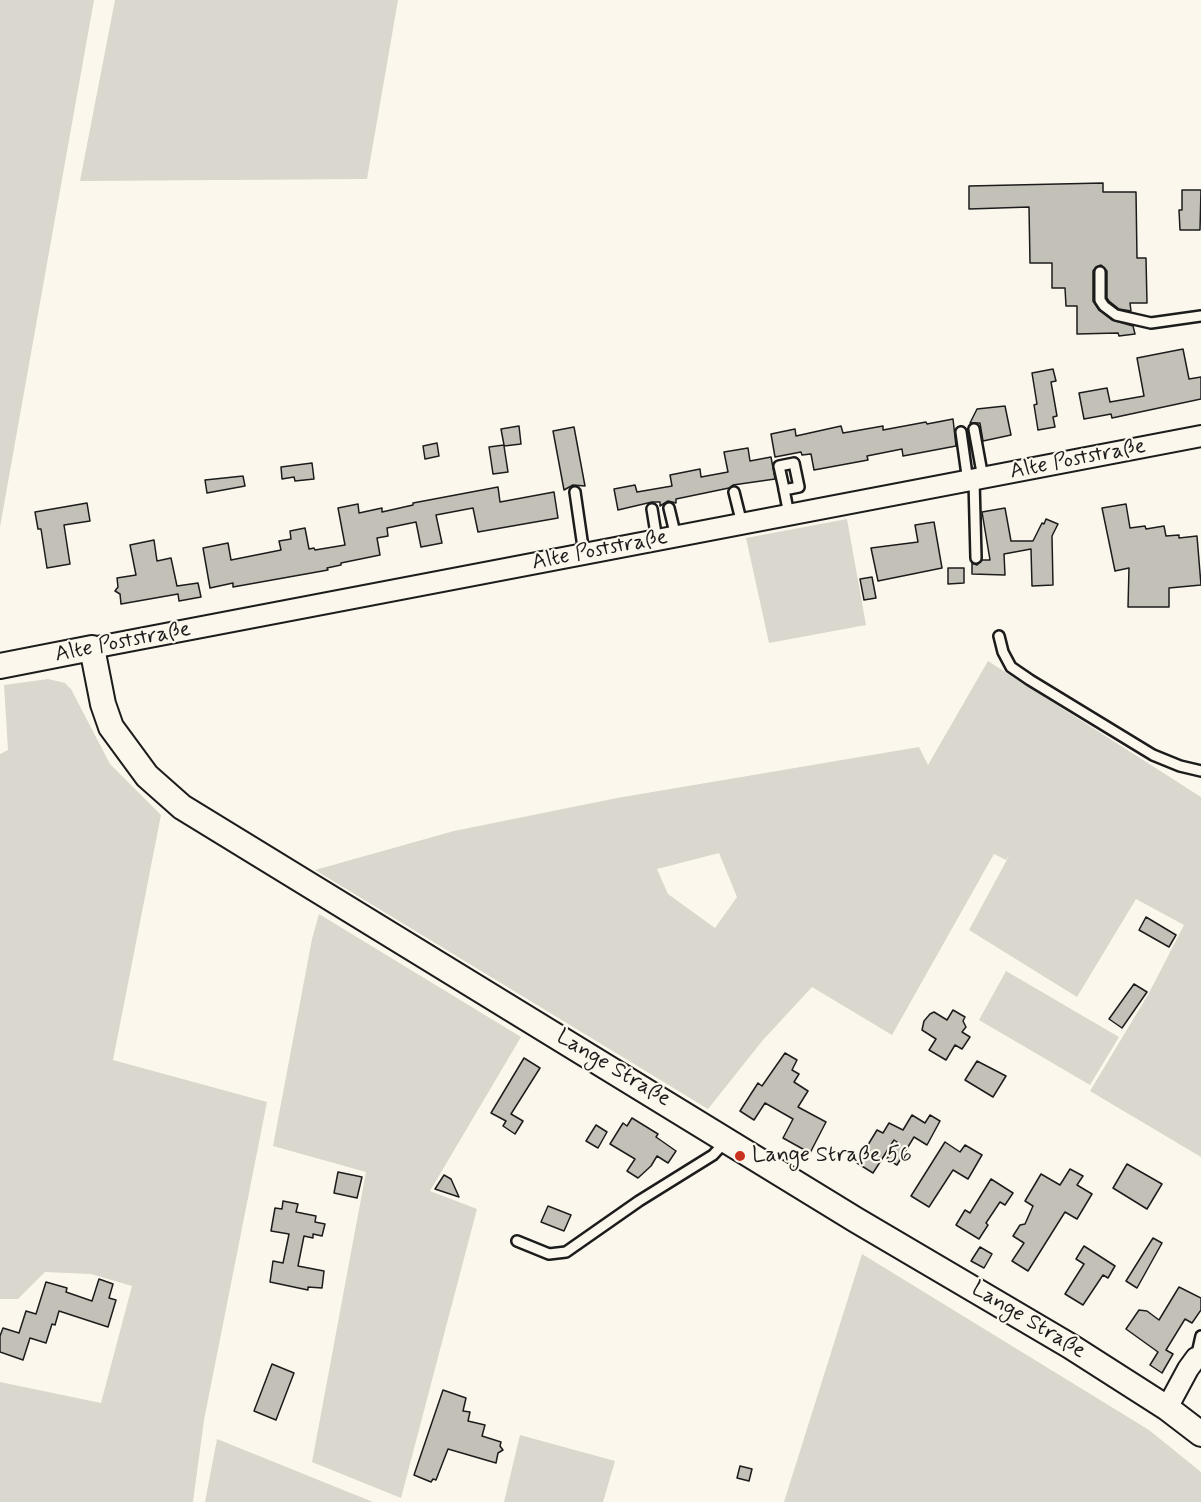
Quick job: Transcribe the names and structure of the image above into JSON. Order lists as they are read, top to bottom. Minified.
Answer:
{"streets":{"street":["Alte Poststraße","Lange Straße"]},"crossings":[["Alte Poststraße","Lange Straße"]],"places":["Lange Straße 56"]}
